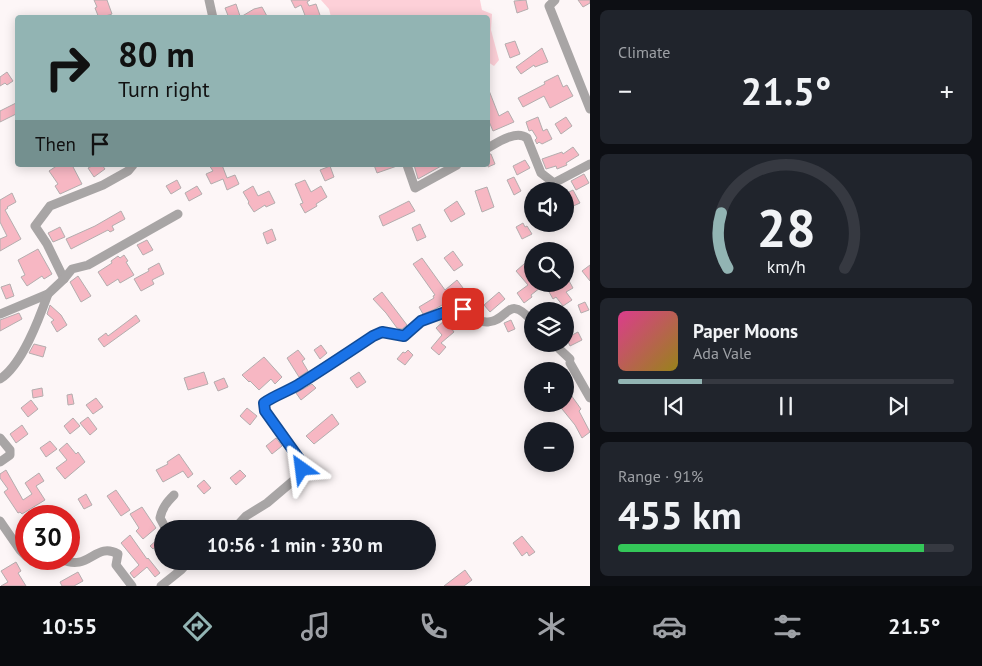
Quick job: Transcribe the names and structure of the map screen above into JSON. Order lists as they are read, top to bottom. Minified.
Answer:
{"page":{"tile":["Climate",["Range · 91%","455 km"]],"turn":["80 m","Turn right"],"heat":["−","21.5°","+"],"then":"Then","map_buttons":["+","−"],"song":["Paper Moons","Ada Vale"],"limit":"30","trip":"10:56 · 1 min · 330 m","tabs":["10:55","21.5°"],"gauge":["28","km/h"]}}
